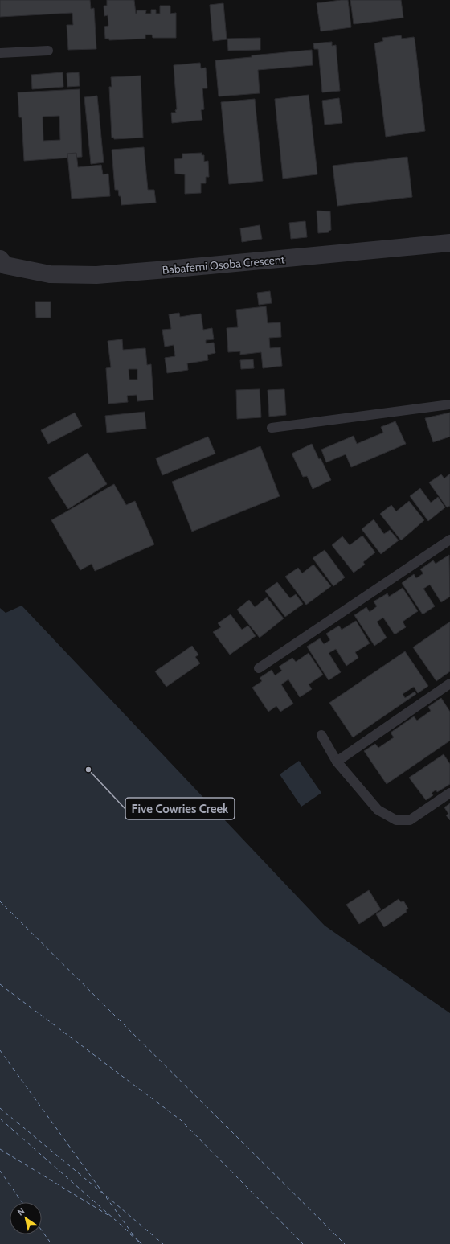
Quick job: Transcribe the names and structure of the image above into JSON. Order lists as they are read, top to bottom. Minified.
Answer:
{"streets":{"street":["Babafemi Osoba Crescent"]},"places":["Five Cowries Creek"],"north":"top left"}
